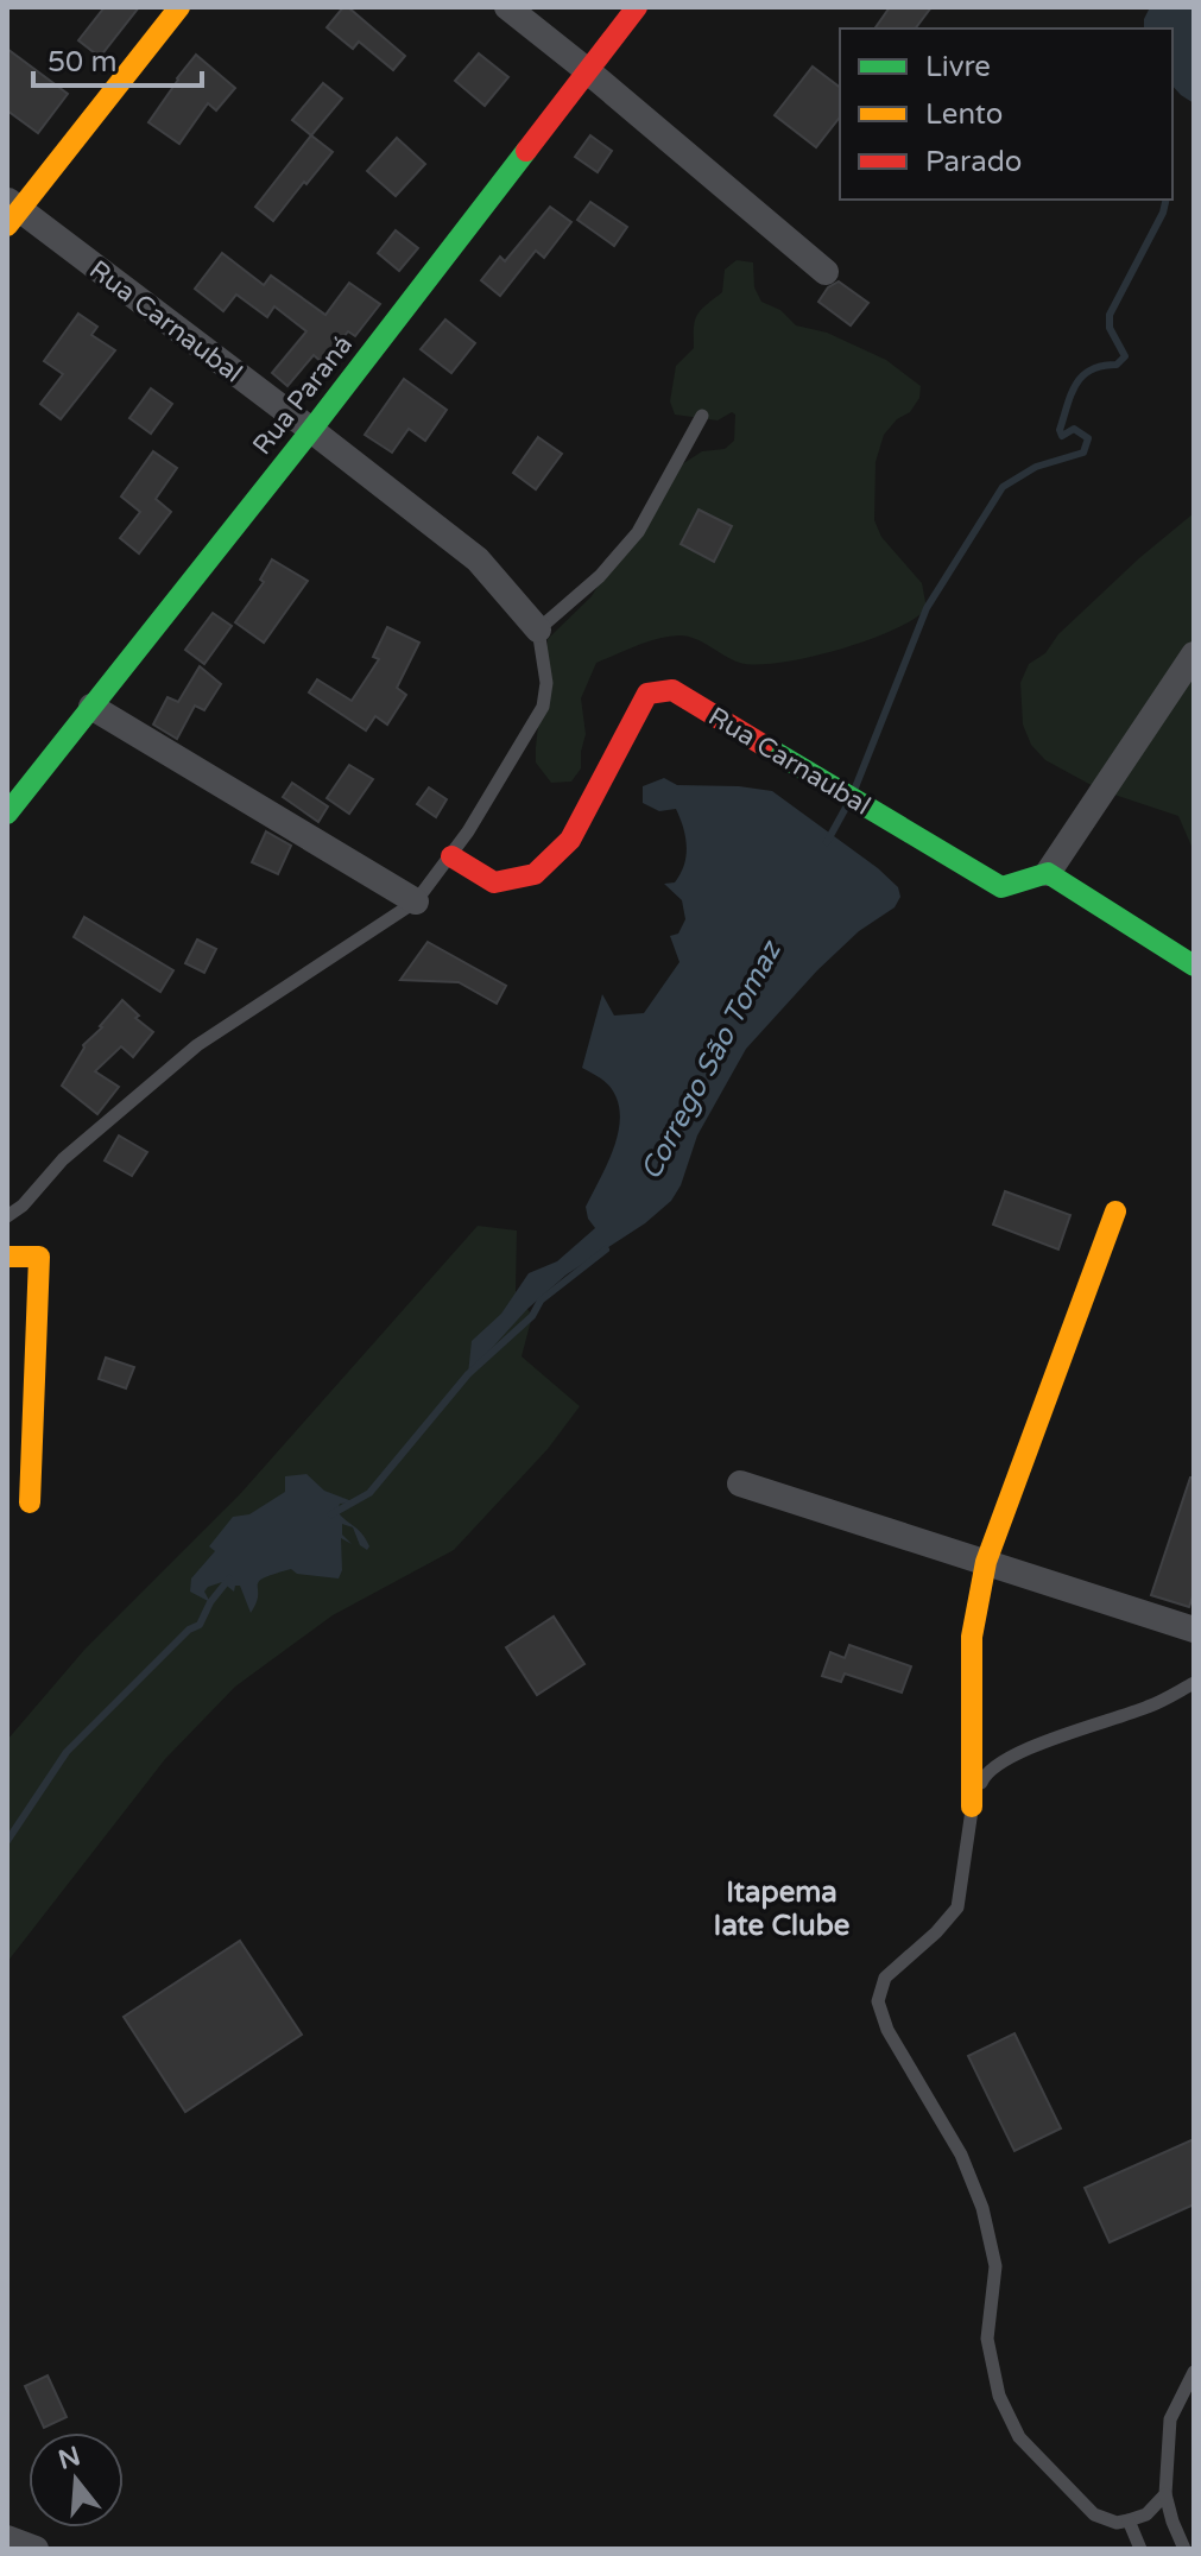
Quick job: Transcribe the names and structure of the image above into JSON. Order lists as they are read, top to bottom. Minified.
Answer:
{"streets":{"street":["Rua Carnaubal","Rua Paraná"]},"crossings":[["Rua Carnaubal","Rua Paraná"]],"districts":["Itapema Iate Clube"],"water":["Corrego São Tomaz"],"legend":["Livre","Lento","Parado"],"scale_bar":"50 m","north":"top"}
